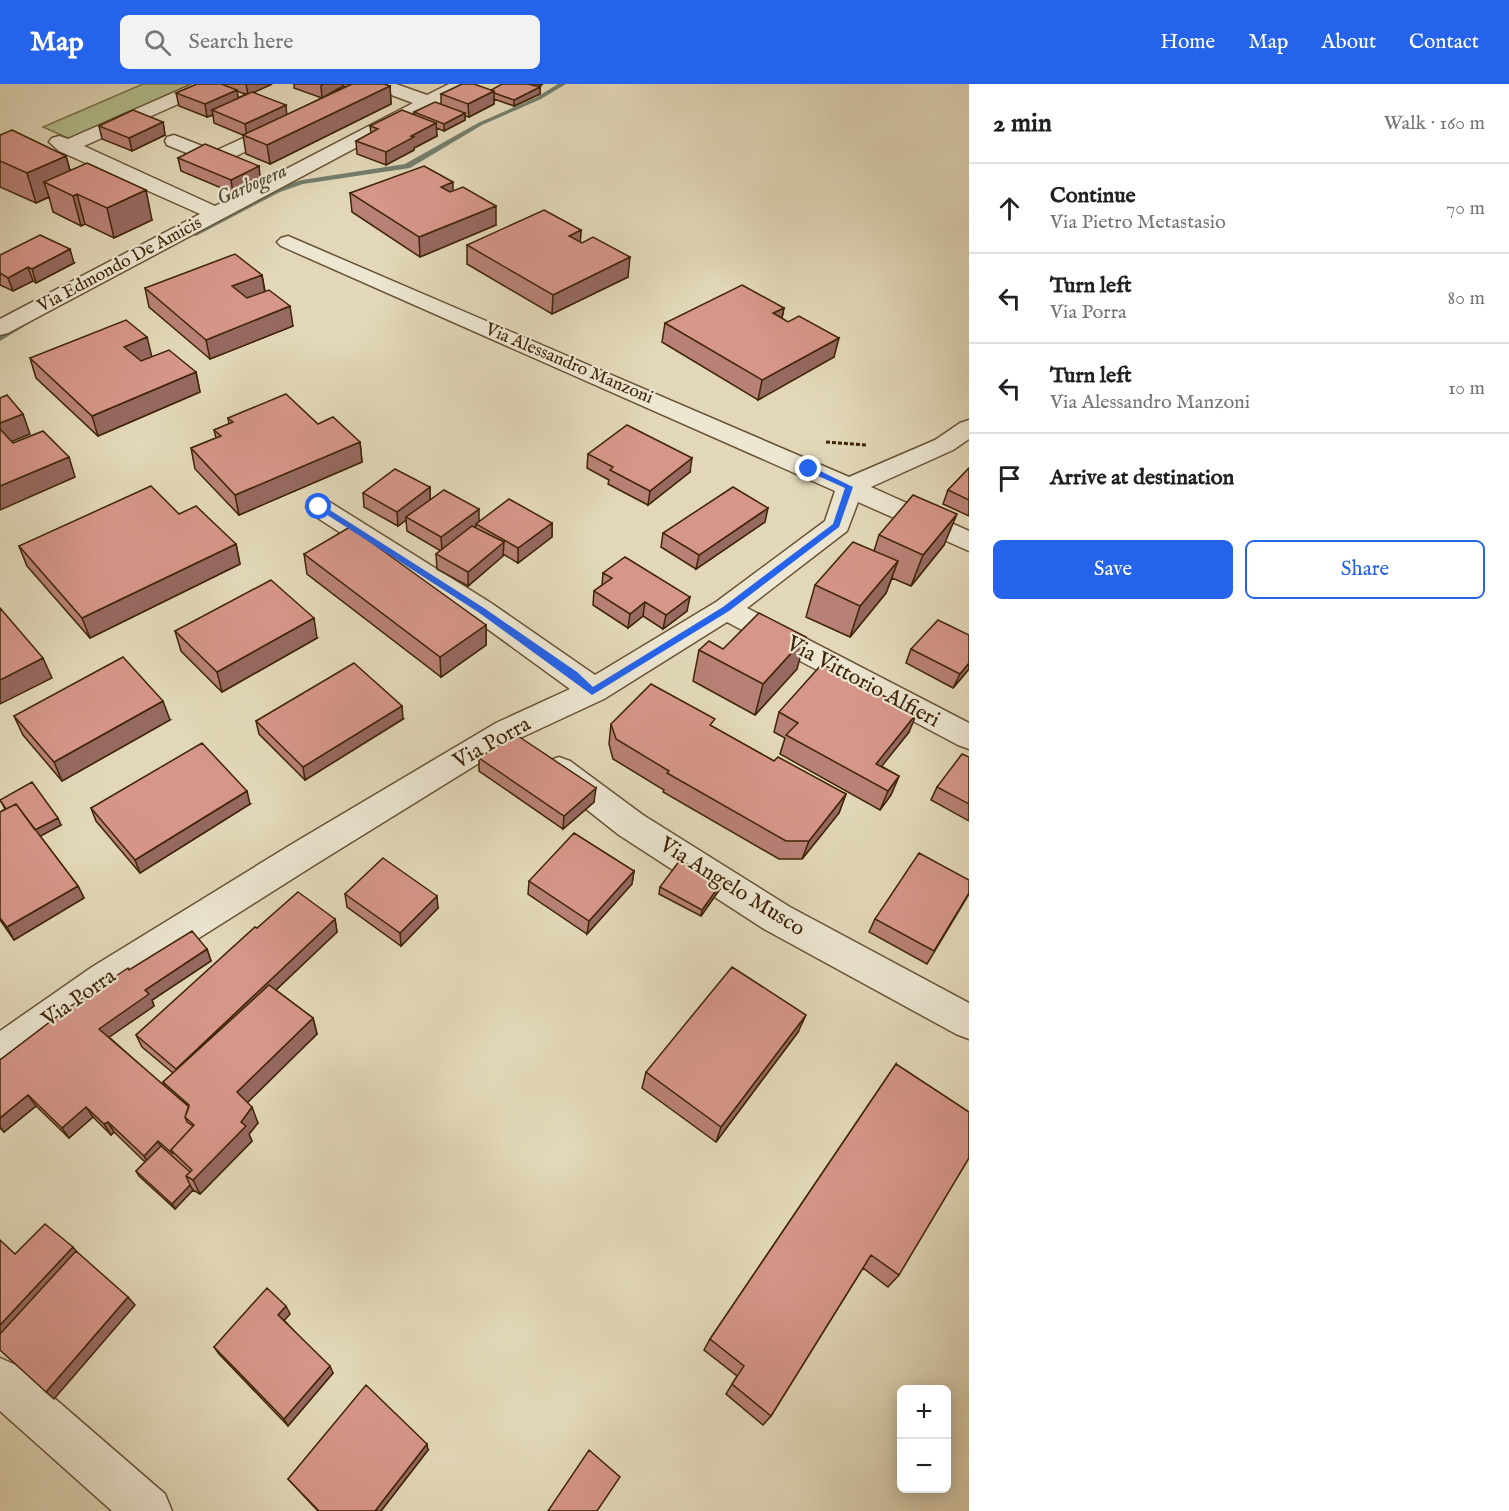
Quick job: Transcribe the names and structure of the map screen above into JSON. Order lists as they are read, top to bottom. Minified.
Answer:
{"streets":{"street":["Via Edmondo De Amicis","Via Alessandro Manzoni","Via Vittorio Alfieri","Via Porra","Via Angelo Musco"]},"crossings":[["Via Alessandro Manzoni","Via Porra"],["Via Vittorio Alfieri","Via Porra"],["Via Porra","Via Angelo Musco"]],"water":["Garbogera"],"page":{"header":"Map","search":"Search here","nav":["Home","Map","About","Contact"],"heading":["2 min","Walk · 160 m"],"list":[["Continue","Via Pietro Metastasio","70 m"],["Turn left","Via Porra","80 m"],["Turn left","Via Alessandro Manzoni","10 m"],"Arrive at destination"],"buttons":["Save","Share"],"map_buttons":["+","−"]}}
